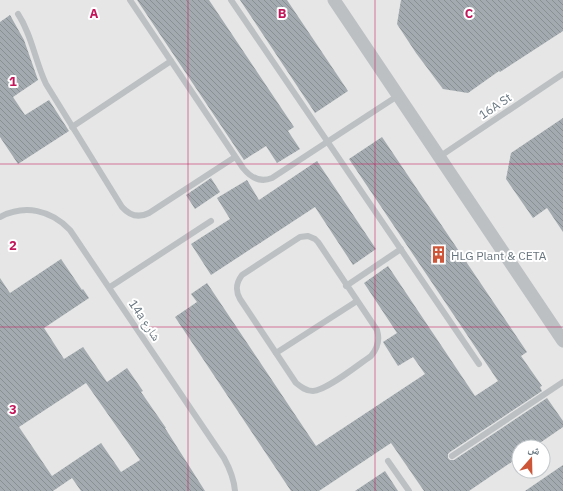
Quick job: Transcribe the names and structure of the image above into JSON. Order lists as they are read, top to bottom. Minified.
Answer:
{"streets":{"lane":["16A St","14a شارع"]},"places":{"building":["HLG Plant & CETA"]},"north":"top","grid":{"columns":["A","B","C"],"rows":["1","2","3"]}}
